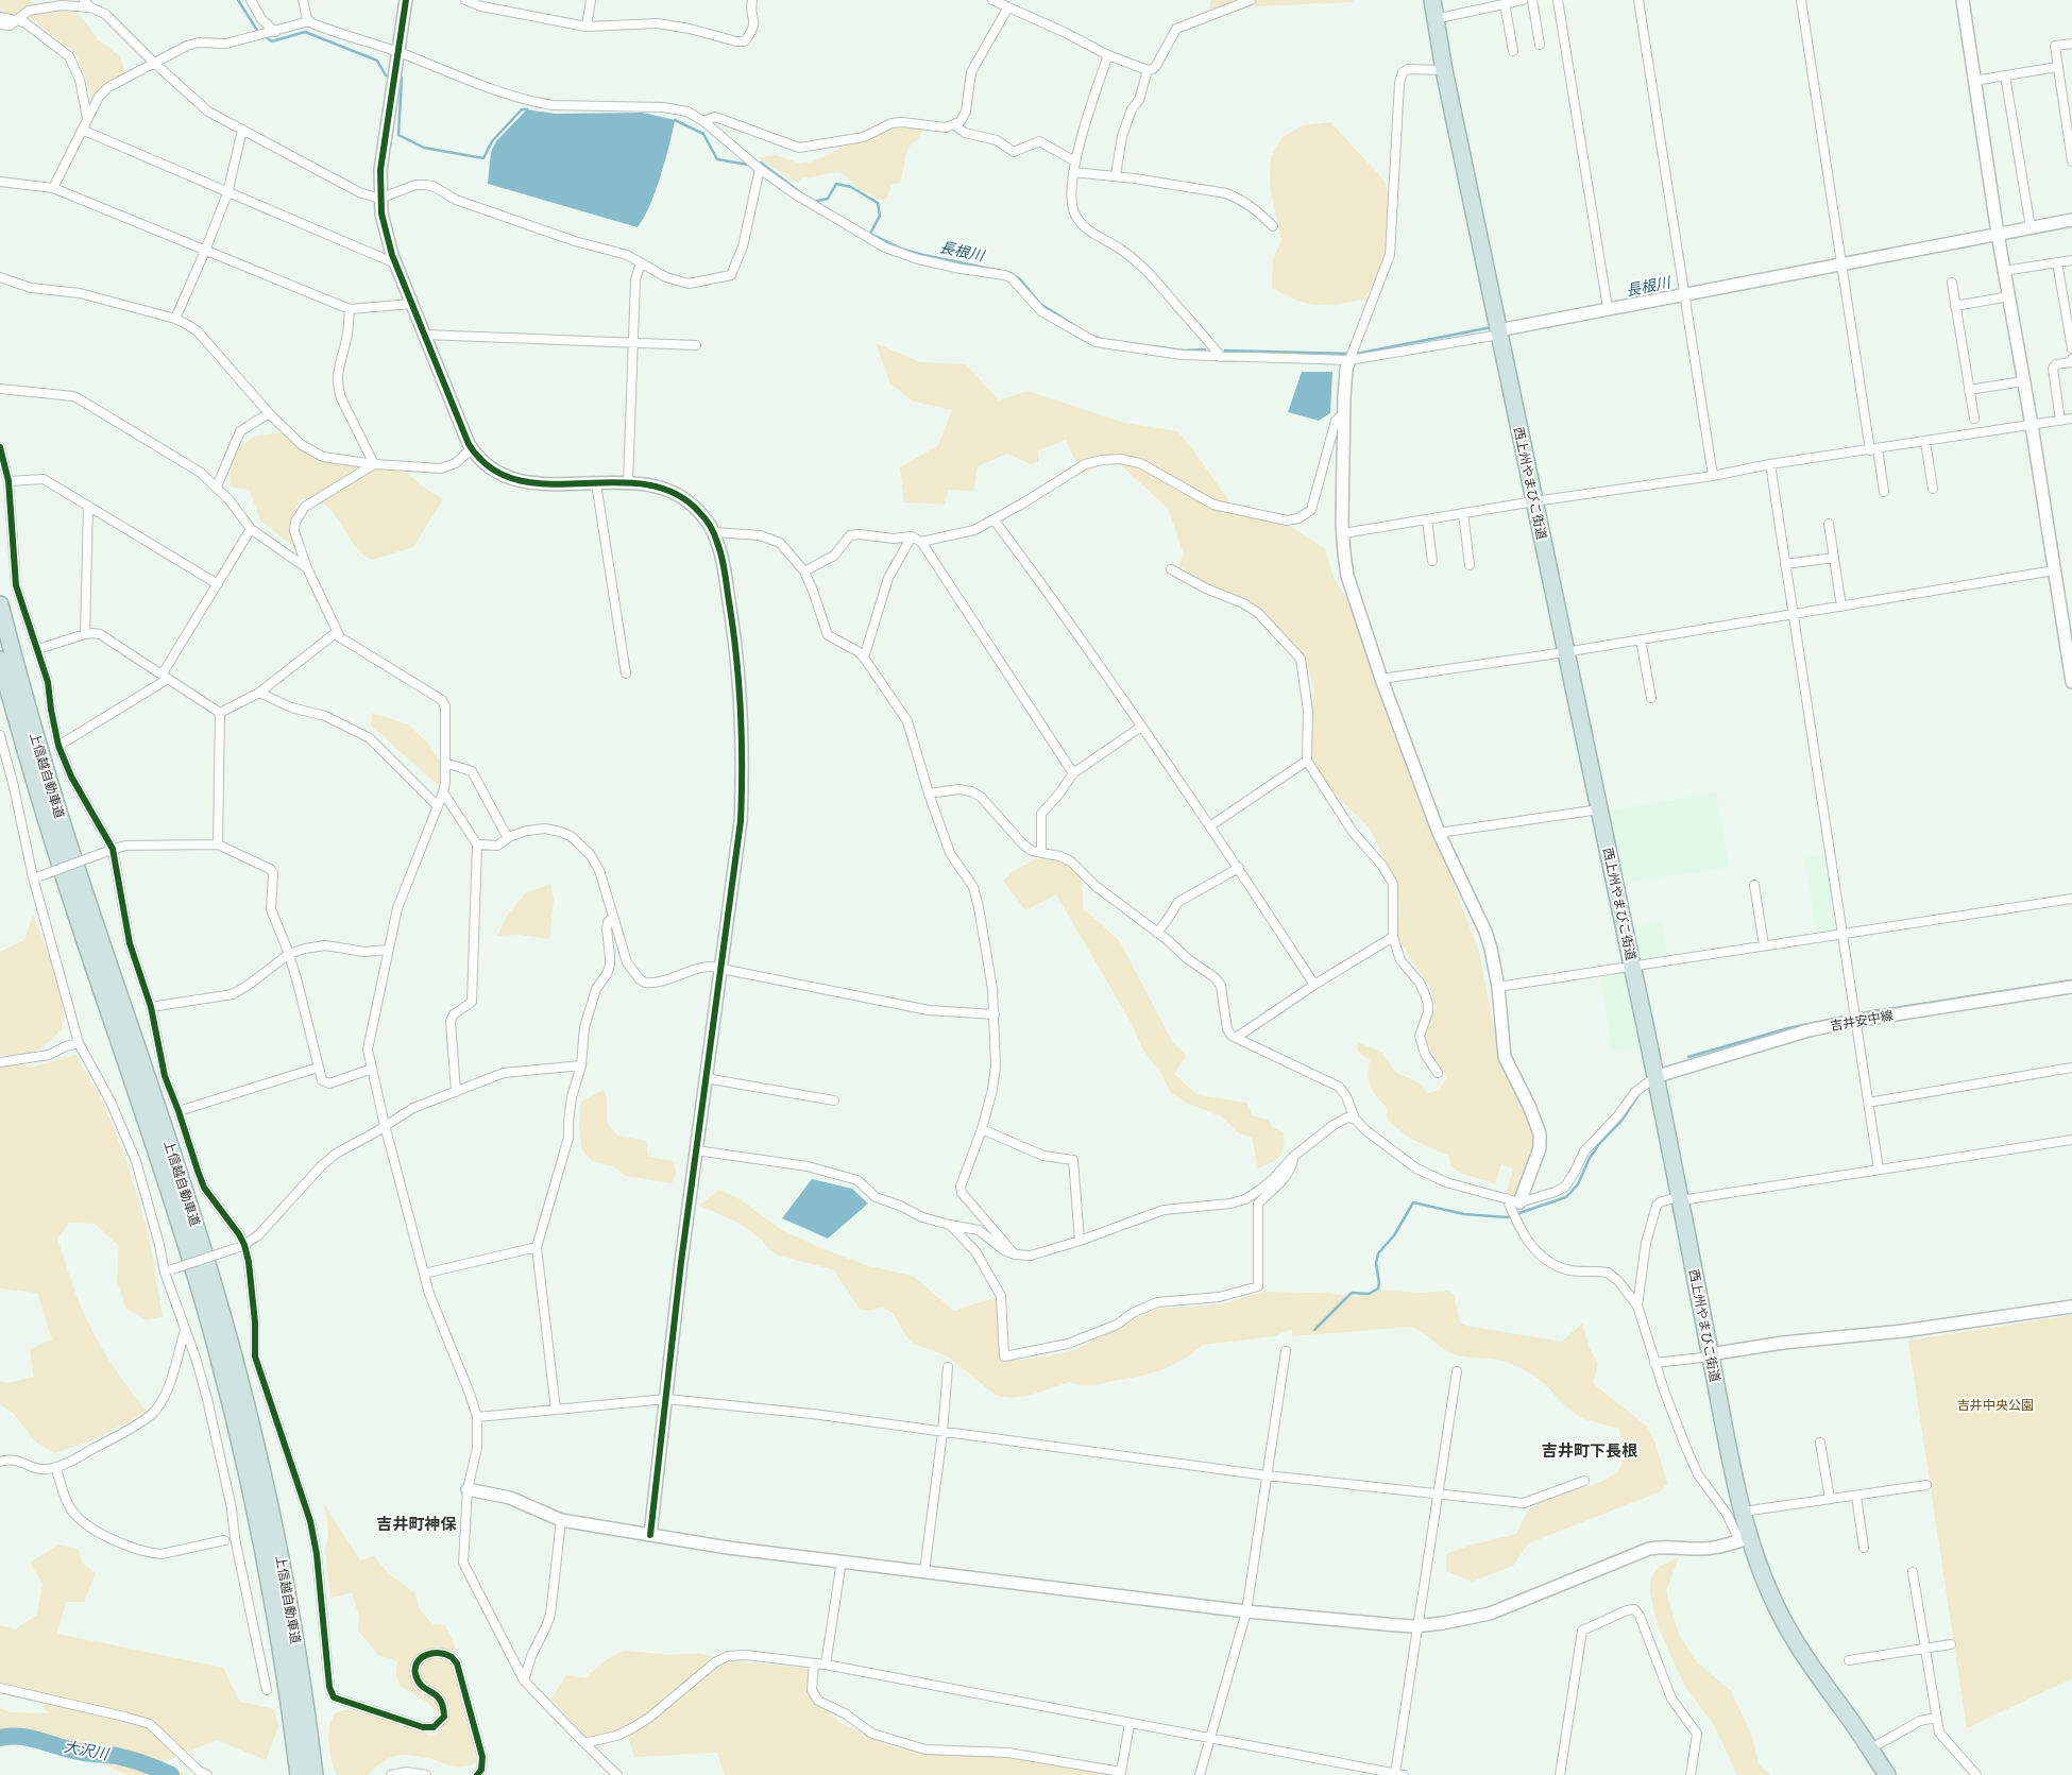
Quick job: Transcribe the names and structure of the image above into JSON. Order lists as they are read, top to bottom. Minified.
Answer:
{"streets":{"highway":["西上州やまびこ街道","上信越自動車道"],"street":["吉井安中線"]},"crossings":[["西上州やまびこ街道","吉井安中線"]],"districts":["吉井町下長根","吉井町神保"],"water":["長根川","大沢川"],"parks":["吉井中央公園"]}
